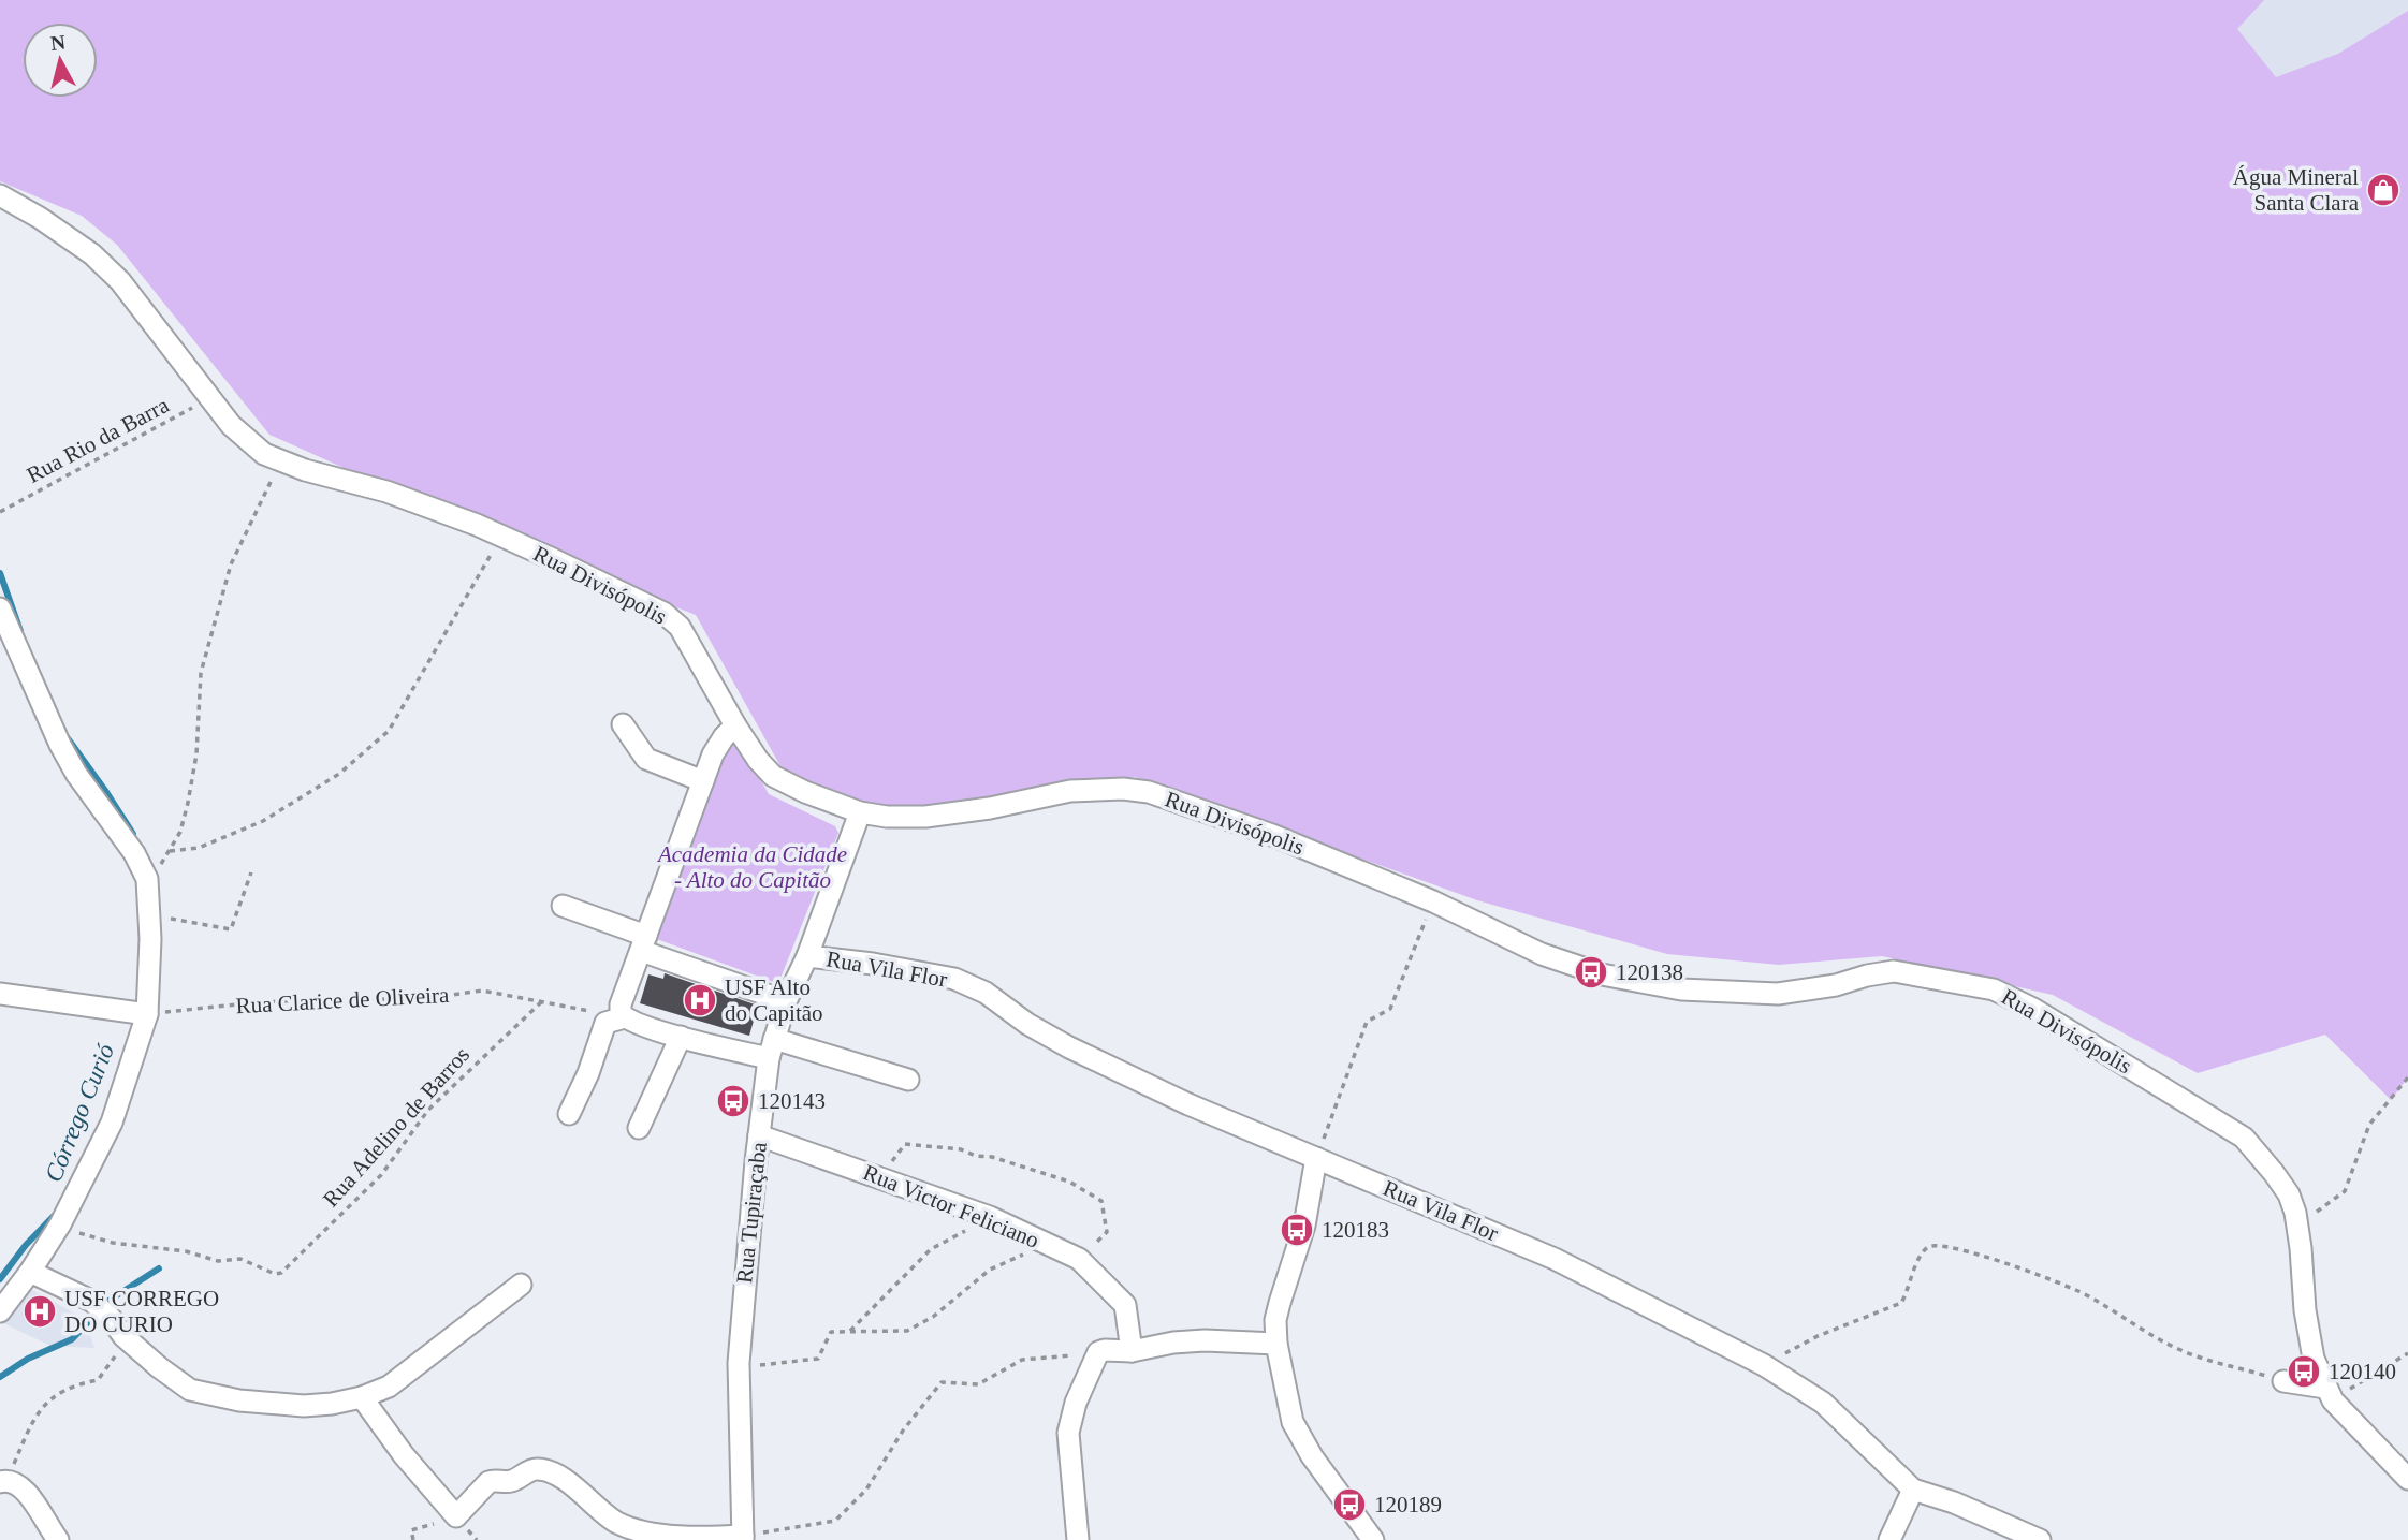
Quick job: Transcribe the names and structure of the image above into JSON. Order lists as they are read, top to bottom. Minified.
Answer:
{"streets":{"street":["Rua Divisópolis","Rua Vila Flor","Rua Victor Feliciano","Rua Tupiraçaba"],"path":["Rua Rio da Barra","Rua Clarice de Oliveira","Rua Adelino de Barros"]},"crossings":[["Rua Rio da Barra","Rua Divisópolis"],["Rua Divisópolis","Rua Tupiraçaba"],["Rua Vila Flor","Rua Tupiraçaba"],["Rua Clarice de Oliveira","Rua Adelino de Barros"],["Rua Victor Feliciano","Rua Tupiraçaba"]],"water":["Córrego Curió"],"parks":["Academia da Cidade - Alto do Capitão"],"places":{"shop":["Água Mineral Santa Clara"],"bus stop":["120138","120143","120183","120140","120189"],"hospital":["USF Alto do Capitão","USF CORREGO DO CURIO"]},"north":"top"}
